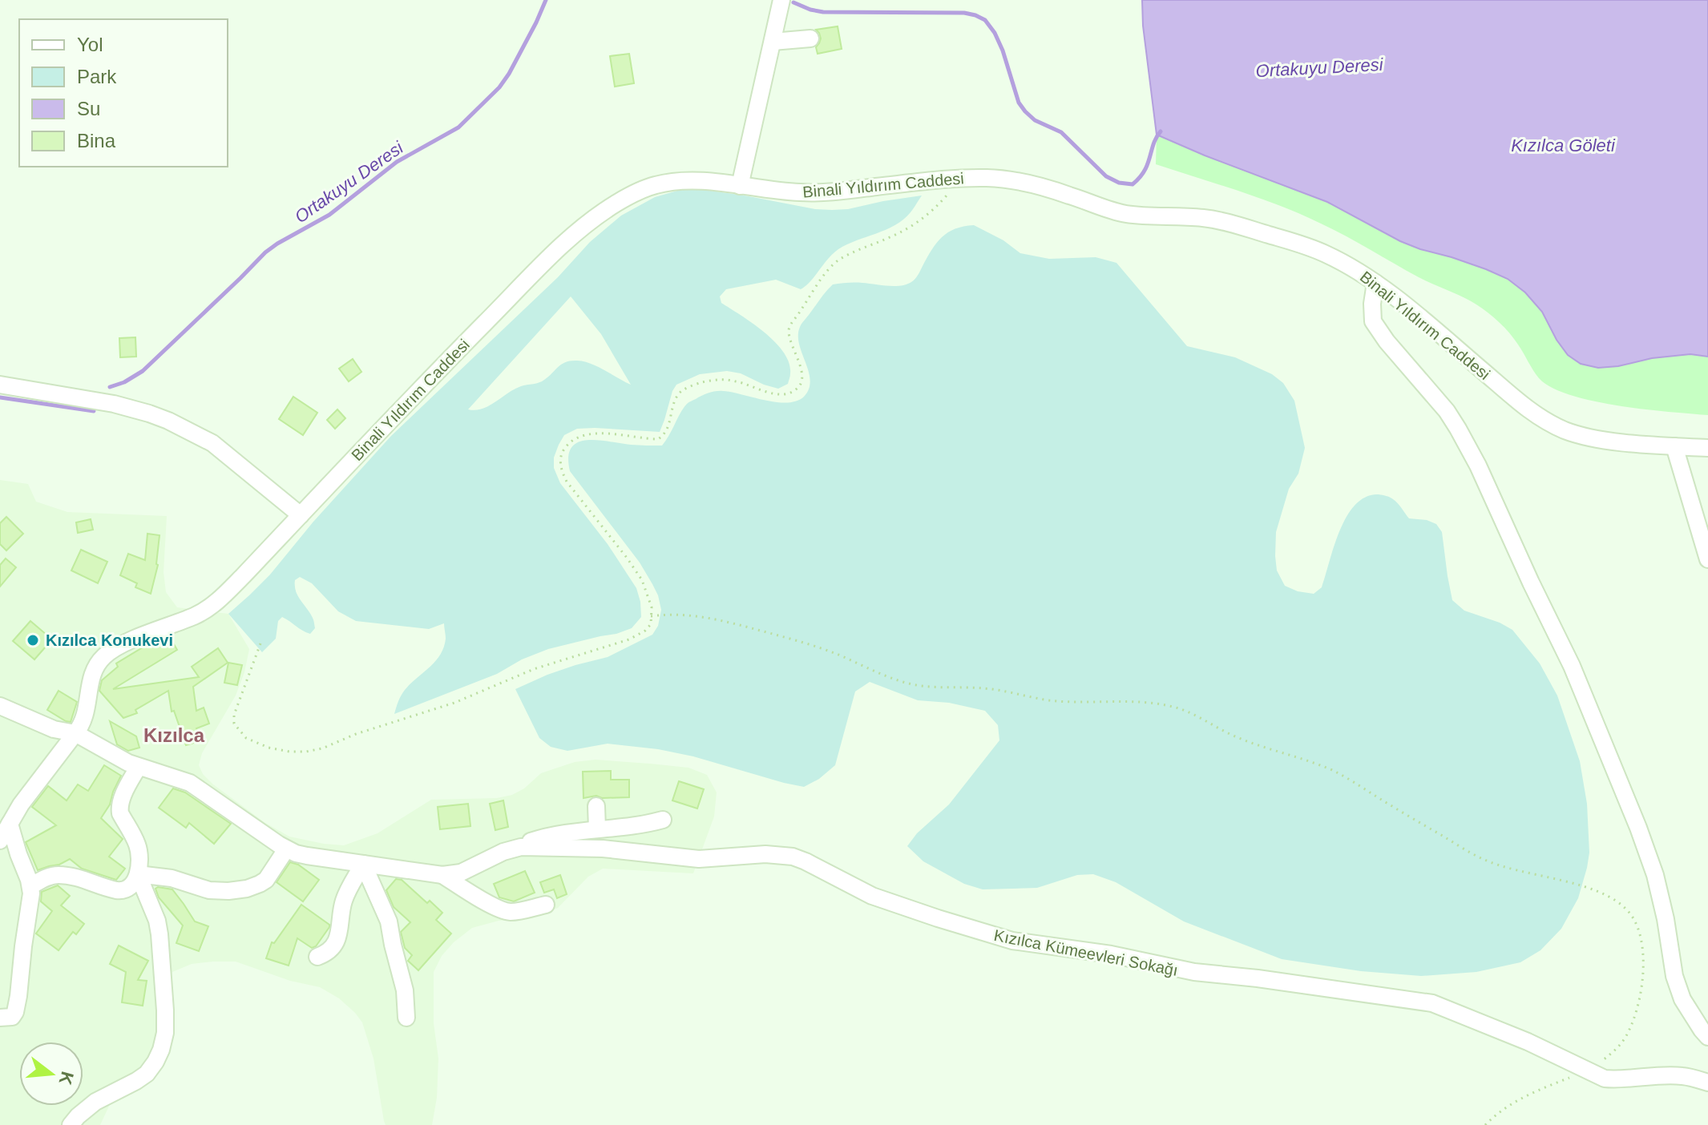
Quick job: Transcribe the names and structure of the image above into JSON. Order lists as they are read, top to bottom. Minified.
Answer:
{"streets":{"street":["Binali Yıldırım Caddesi","Kızılca Kümeevleri Sokağı"]},"crossings":[["Binali Yıldırım Caddesi","Kızılca Kümeevleri Sokağı"]],"districts":["Kızılca"],"water":["Ortakuyu Deresi","Kızılca Göleti"],"places":["Kızılca Konukevi"],"legend":["Yol","Park","Su","Bina"],"north":"right"}
